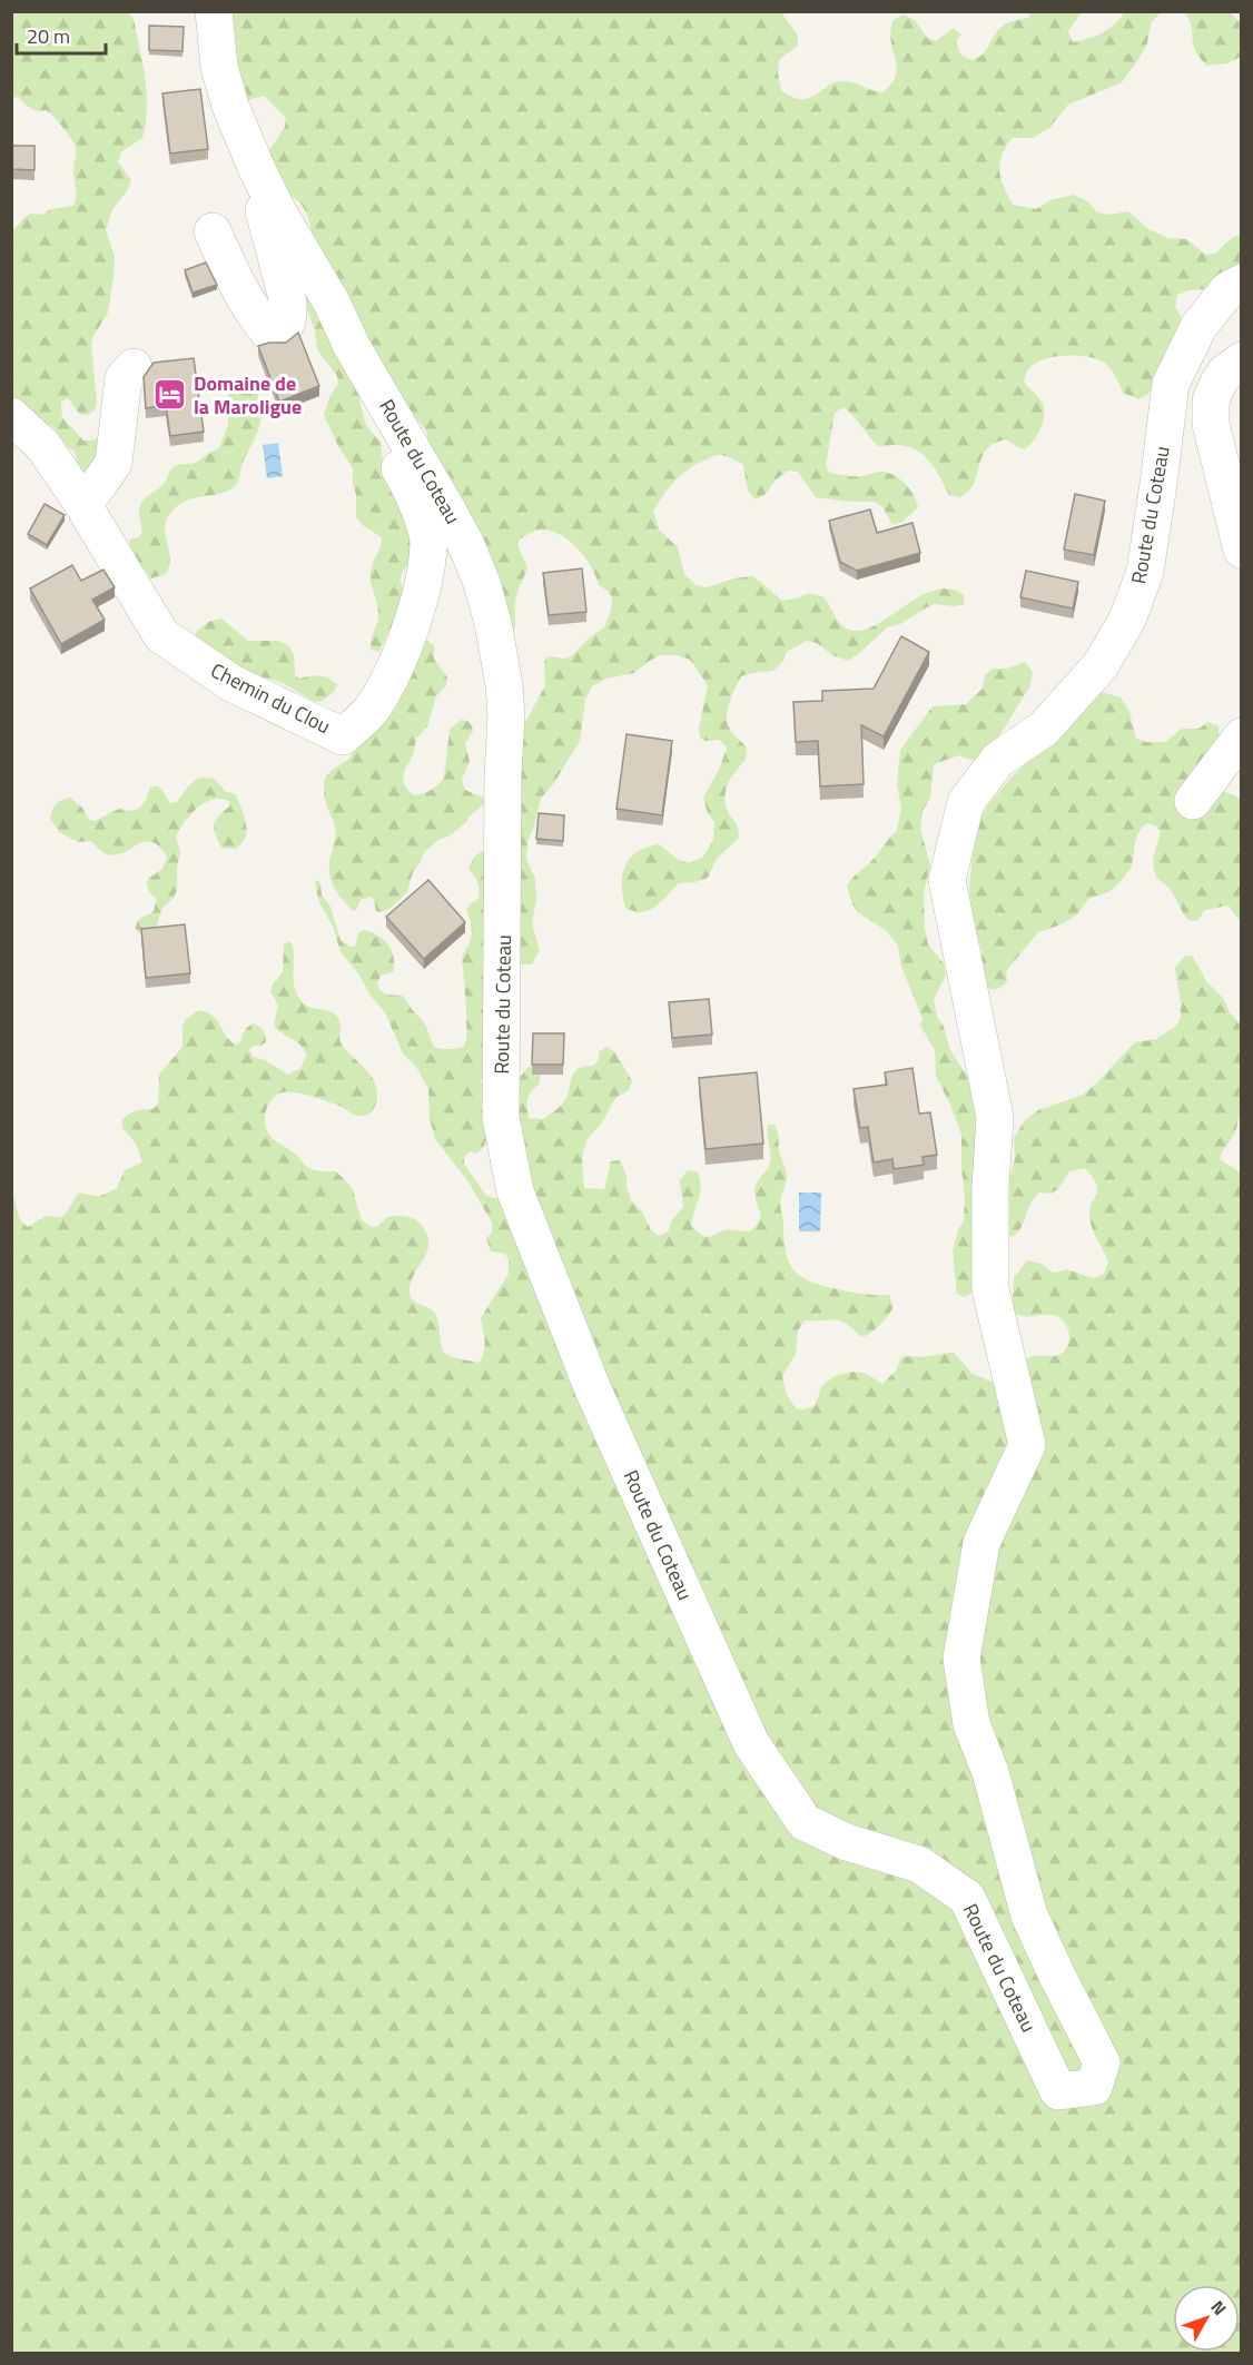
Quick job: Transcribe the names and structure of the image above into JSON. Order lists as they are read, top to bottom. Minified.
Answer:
{"streets":{"street":["Route du Coteau","Chemin du Clou"]},"crossings":[["Route du Coteau","Chemin du Clou"]],"places":{"hotel":["Domaine de la Maroligue"]},"scale_bar":"20 m","north":"top right"}
